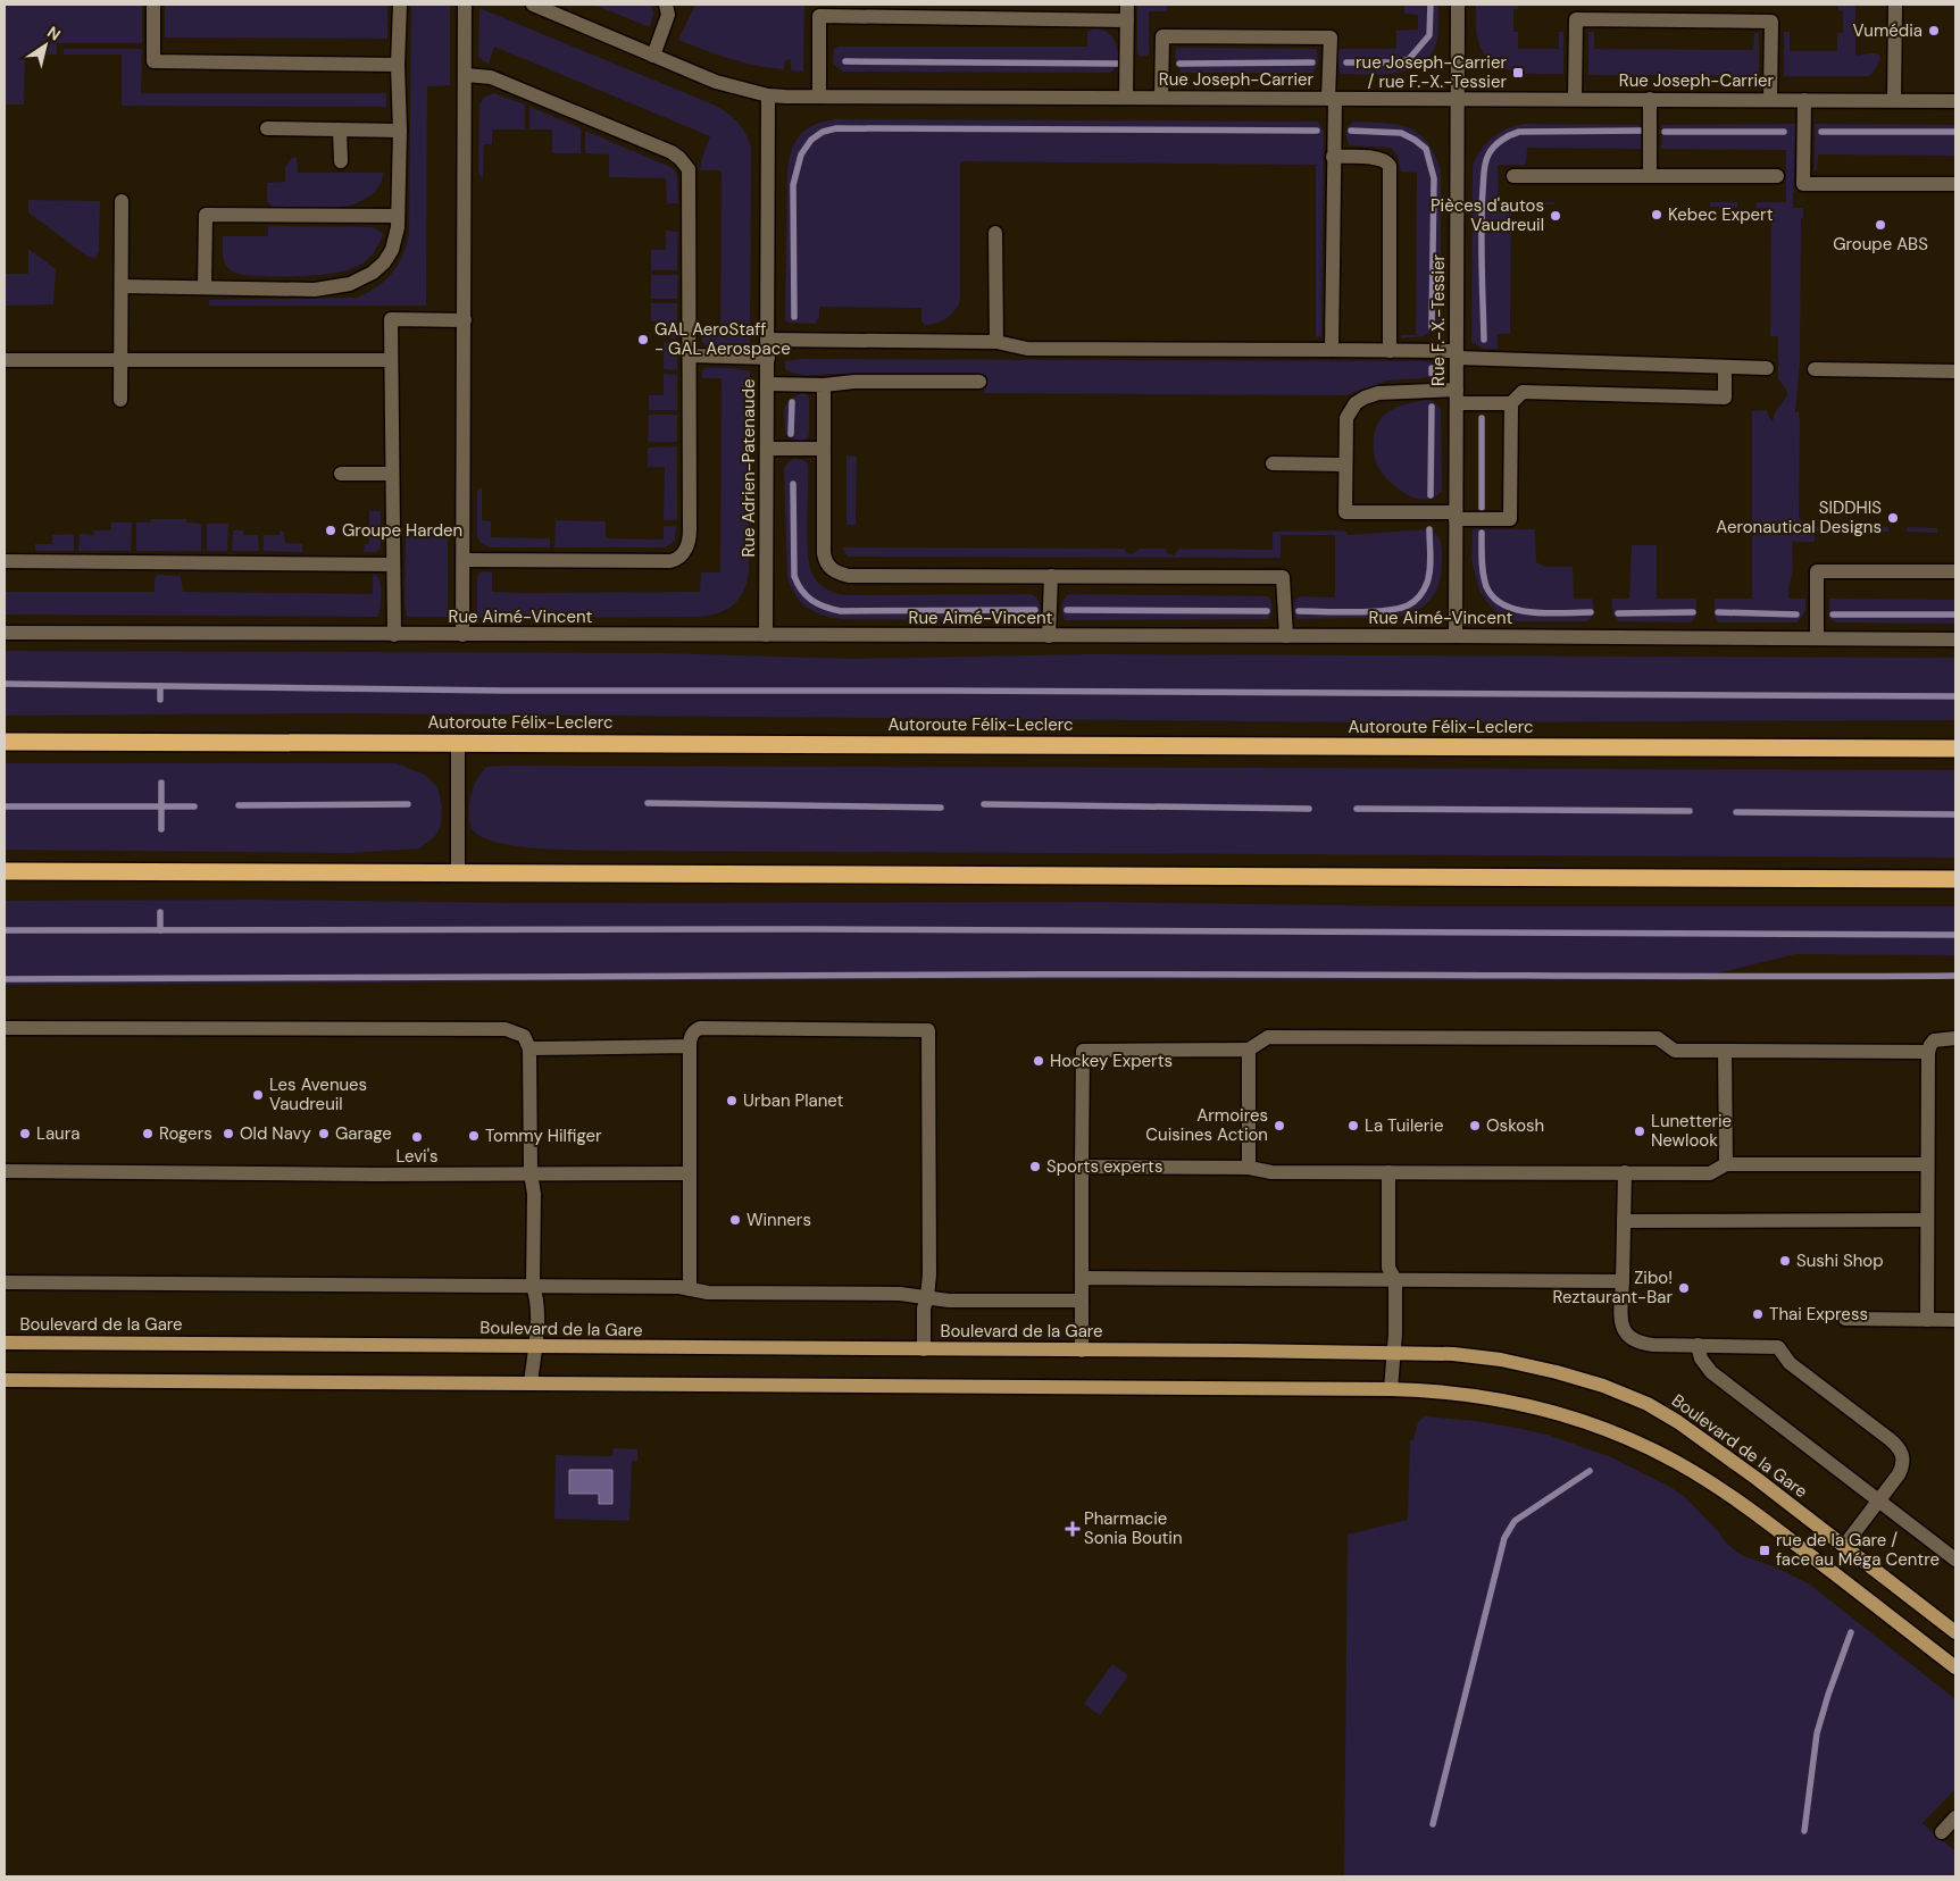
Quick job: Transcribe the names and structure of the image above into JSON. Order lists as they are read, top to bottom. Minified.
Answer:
{"streets":{"highway":["Autoroute Félix-Leclerc"],"main road":["Boulevard de la Gare"],"street":["Rue Joseph-Carrier","Rue F.-X.-Tessier","Rue Adrien-Patenaude","Rue Aimé-Vincent"]},"crossings":[["Rue Joseph-Carrier","Rue F.-X.-Tessier"],["Rue Joseph-Carrier","Rue Adrien-Patenaude"],["Rue F.-X.-Tessier","Rue Aimé-Vincent"],["Rue Adrien-Patenaude","Rue Aimé-Vincent"]],"places":{"other":["Vumédia","Kebec Expert","Pièces d'autos Vaudreuil","Groupe ABS","GAL AeroStaff - GAL Aerospace","SIDDHIS Aeronautical Designs","Groupe Harden","Hockey Experts","Les Avenues Vaudreuil","Urban Planet","Armoires Cuisines Action","La Tuilerie","Oskosh","Lunetterie Newlook","Laura","Rogers","Old Navy","Garage","Tommy Hilfiger","Levi's","Sports experts","Winners","Sushi Shop","Zibo! Reztaurant-Bar","Thai Express"],"transit":["rue Joseph-Carrier / rue F.-X.-Tessier","rue de la Gare / face au Méga Centre"],"health":["Pharmacie Sonia Boutin"]},"north":"top right"}
